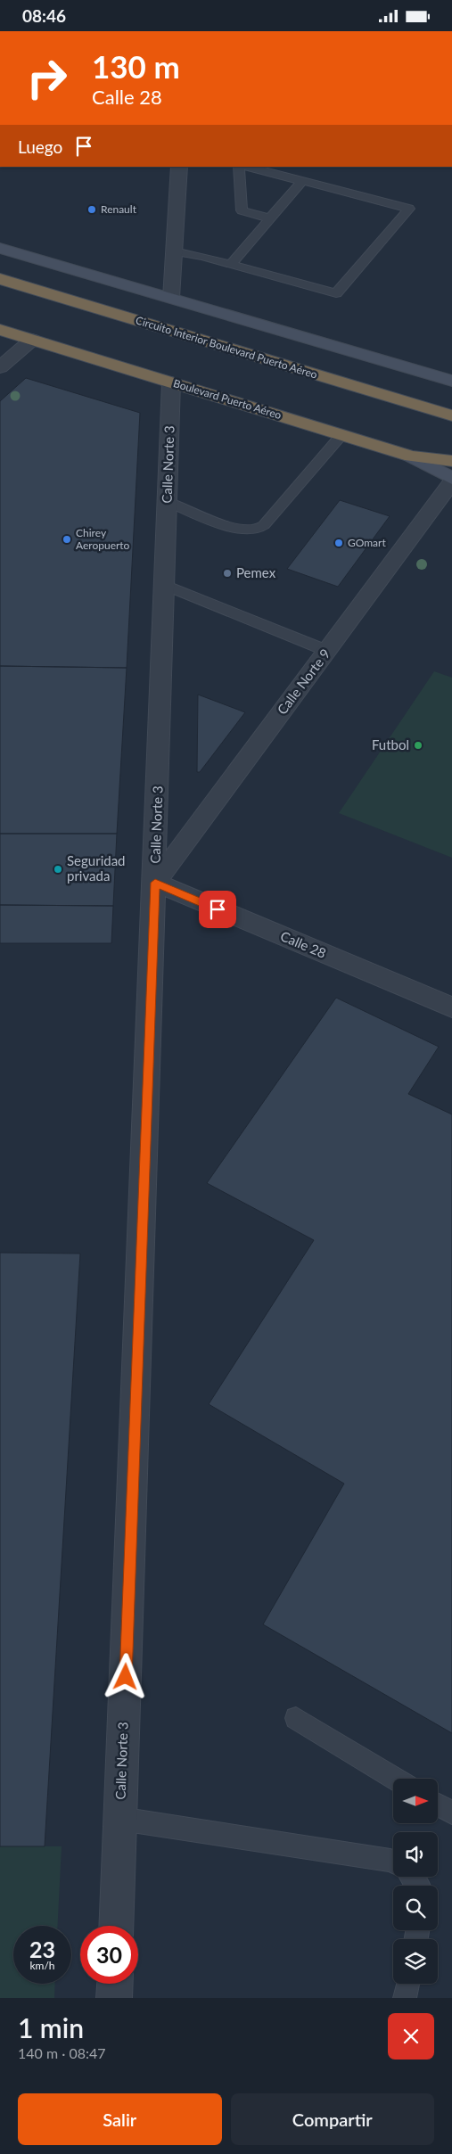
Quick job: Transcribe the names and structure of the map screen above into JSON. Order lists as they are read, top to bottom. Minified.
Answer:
{"streets":{"highway":["Circuito Interior Boulevard Puerto Aéreo","Boulevard Puerto Aéreo"],"street":["Calle Norte 3","Calle Norte 9","Calle 28"]},"crossings":[["Boulevard Puerto Aéreo","Calle Norte 3"],["Boulevard Puerto Aéreo","Calle Norte 9"],["Calle Norte 3","Calle Norte 9"],["Calle Norte 3","Calle 28"],["Calle Norte 9","Calle 28"]],"places":["Renault","Chirey Aeropuerto","GOmart","Pemex","Futbol","Seguridad privada"],"north":"right","page":{"status":"08:46","turn":["130 m","Calle 28"],"then":"Luego","speed":"23 km/h","limit":"30","heading":["1 min","140 m · 08:47"],"buttons":["Salir","Compartir"]}}
